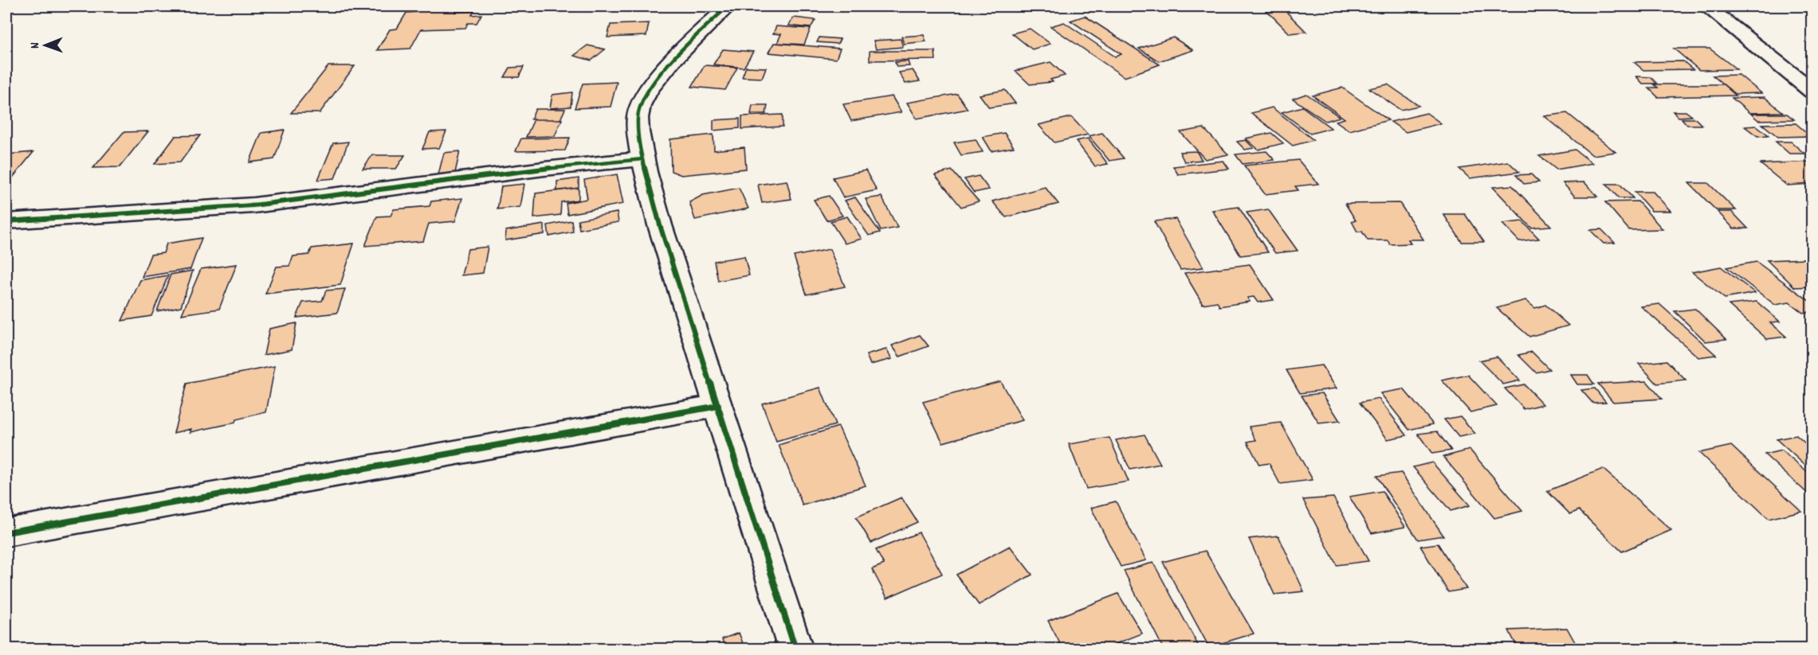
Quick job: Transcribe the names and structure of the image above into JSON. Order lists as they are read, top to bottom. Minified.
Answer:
{"north":"left"}
